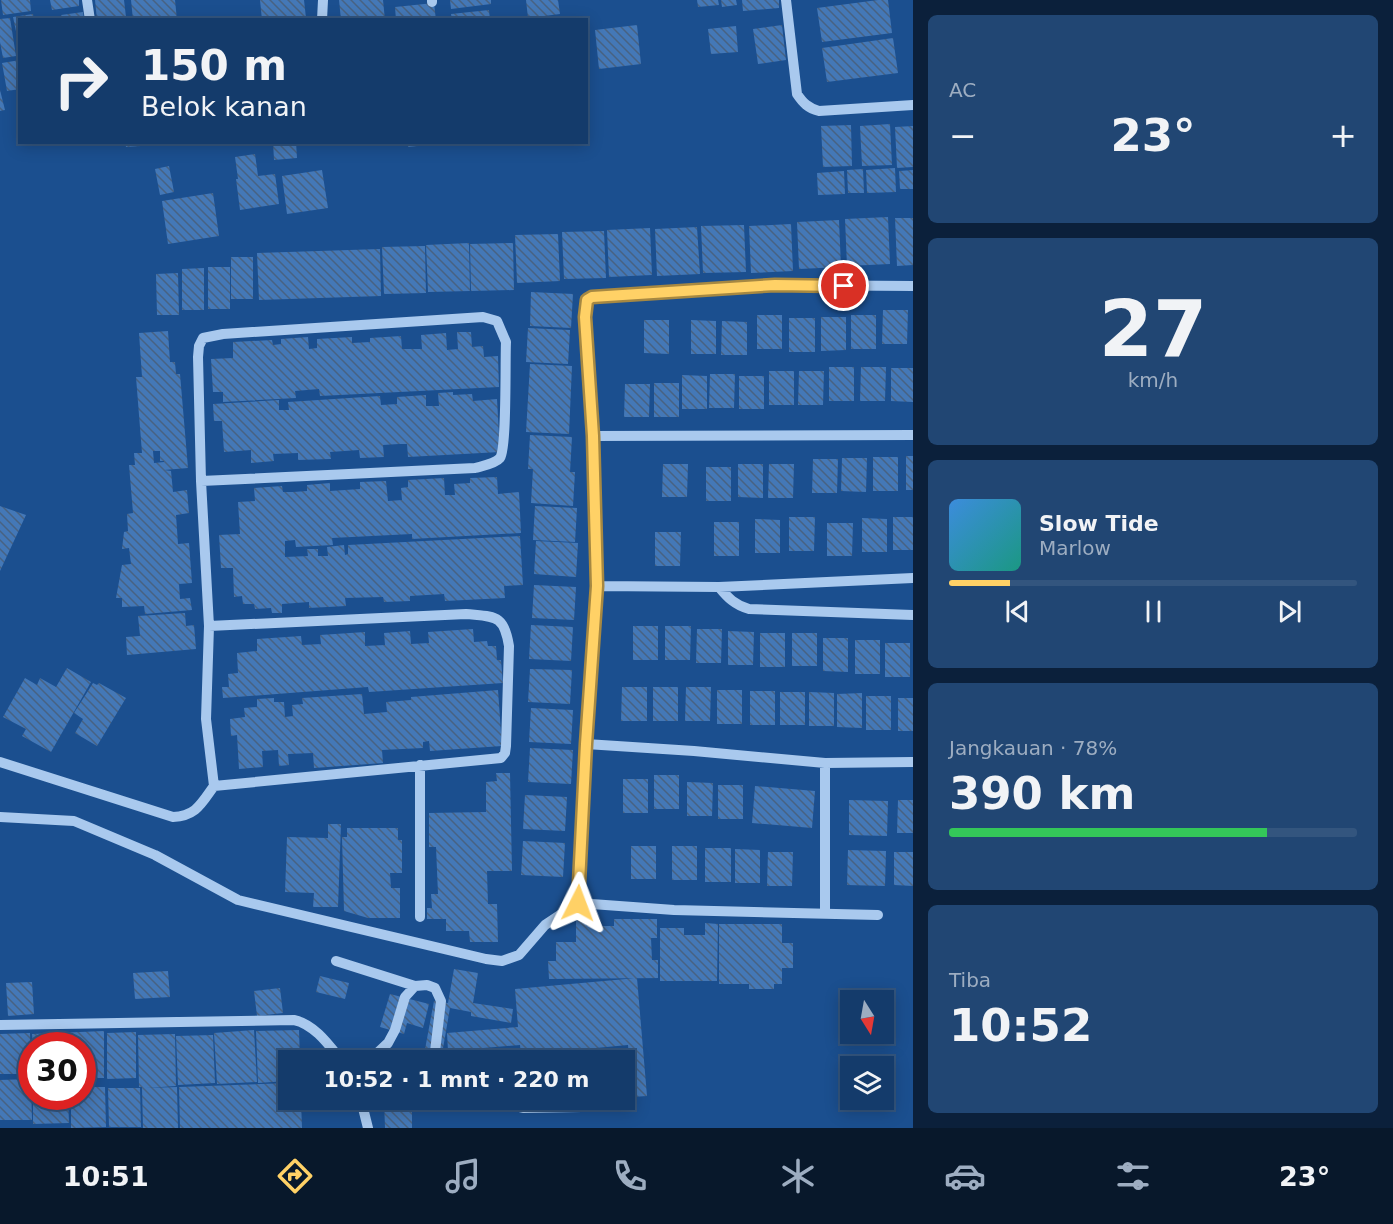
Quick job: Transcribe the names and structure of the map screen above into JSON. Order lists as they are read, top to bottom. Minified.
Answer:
{"north":"bottom","page":{"tile":["AC",["27","km/h"],["Jangkauan · 78%","390 km"],["Tiba","10:52"]],"turn":["150 m","Belok kanan"],"heat":["−","23°","+"],"song":["Slow Tide","Marlow"],"limit":"30","trip":"10:52 · 1 mnt · 220 m","tabs":["10:51","23°"]}}
